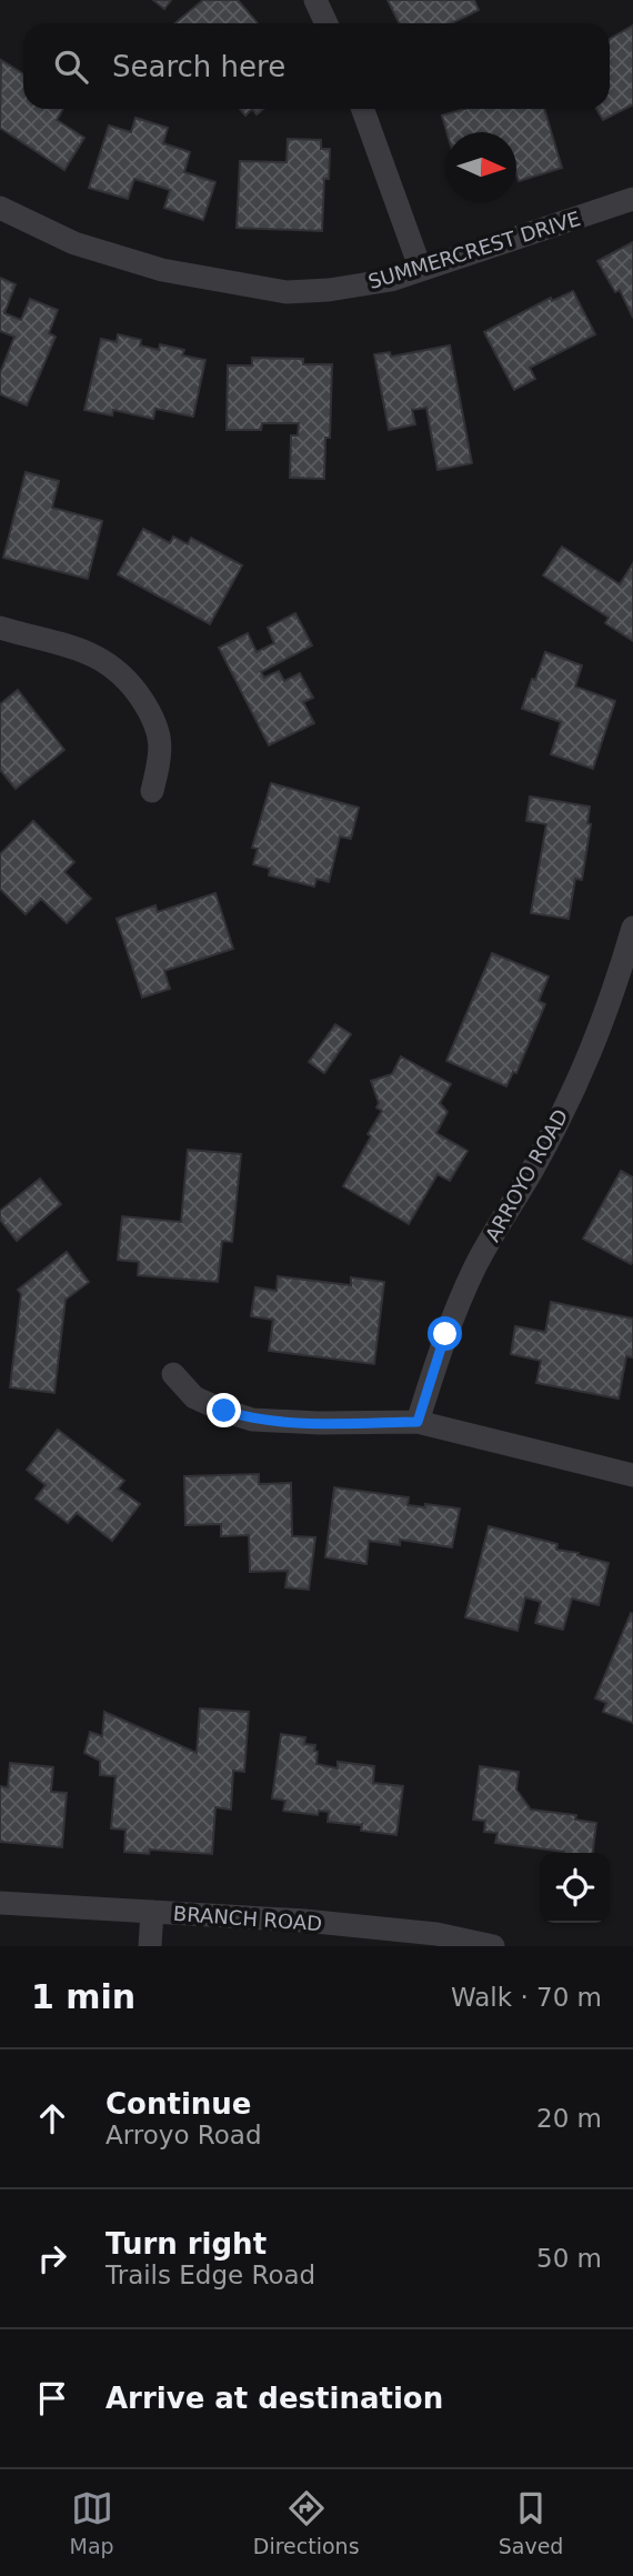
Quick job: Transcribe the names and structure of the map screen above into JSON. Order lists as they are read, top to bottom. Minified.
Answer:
{"streets":{"street":["SUMMERCREST DRIVE","ARROYO ROAD","BRANCH ROAD"]},"north":"right","page":{"search":"Search here","heading":["1 min","Walk · 70 m"],"list":[["Continue","Arroyo Road","20 m"],["Turn right","Trails Edge Road","50 m"],"Arrive at destination"],"nav":["Map","Directions","Saved"]}}
